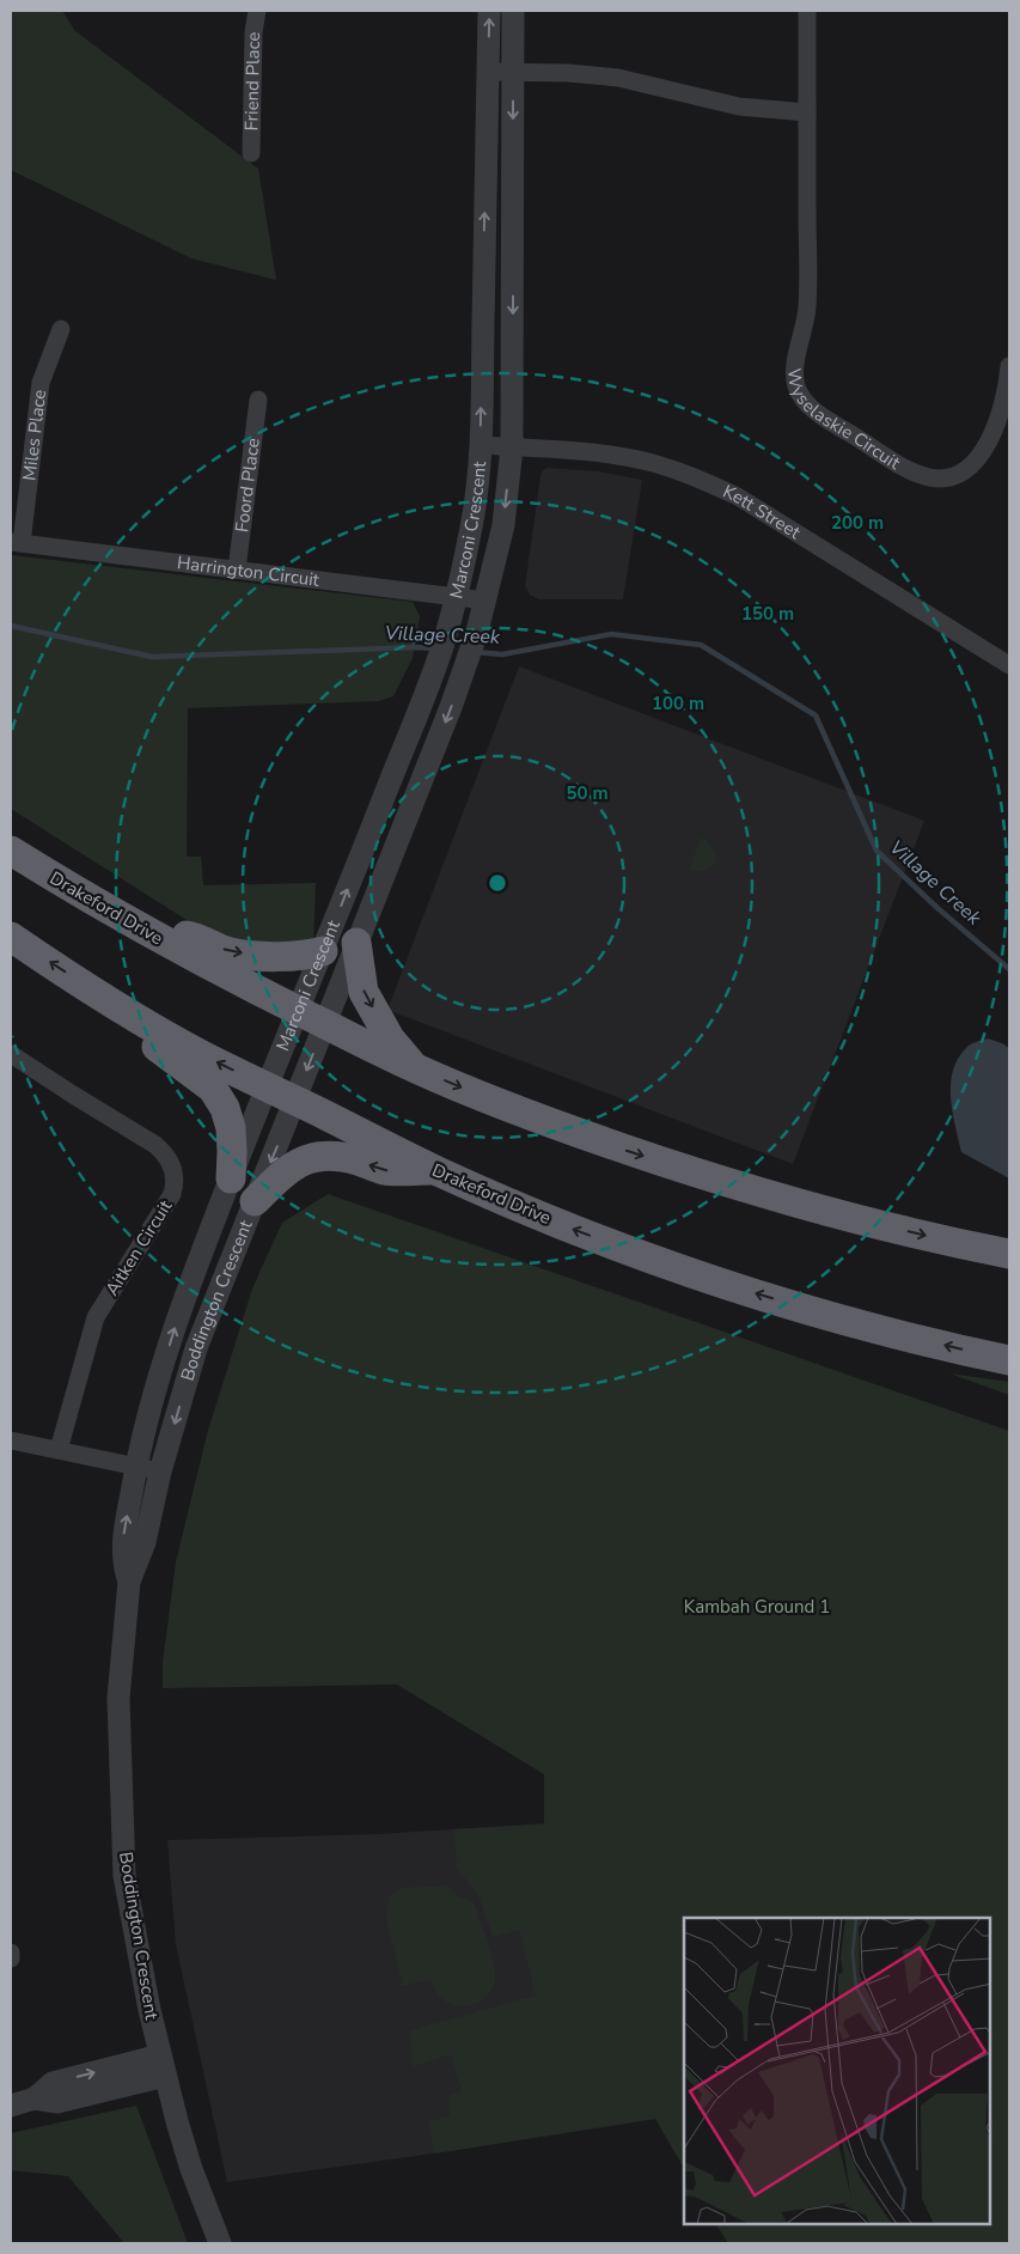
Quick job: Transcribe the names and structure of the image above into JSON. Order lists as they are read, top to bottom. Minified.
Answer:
{"streets":{"highway":["Drakeford Drive"],"street":["Friend Place","Wyselaskie Circuit","Miles Place","Foord Place","Kett Street","Marconi Crescent","Harrington Circuit","Aitken Circuit","Boddington Crescent"]},"crossings":[["Miles Place","Harrington Circuit"],["Foord Place","Harrington Circuit"],["Kett Street","Marconi Crescent"],["Marconi Crescent","Harrington Circuit"],["Marconi Crescent","Drakeford Drive"],["Marconi Crescent","Boddington Crescent"],["Drakeford Drive","Boddington Crescent"]],"water":["Village Creek"],"parks":["Kambah Ground 1"],"rings":["200 m","150 m","100 m","50 m"]}
